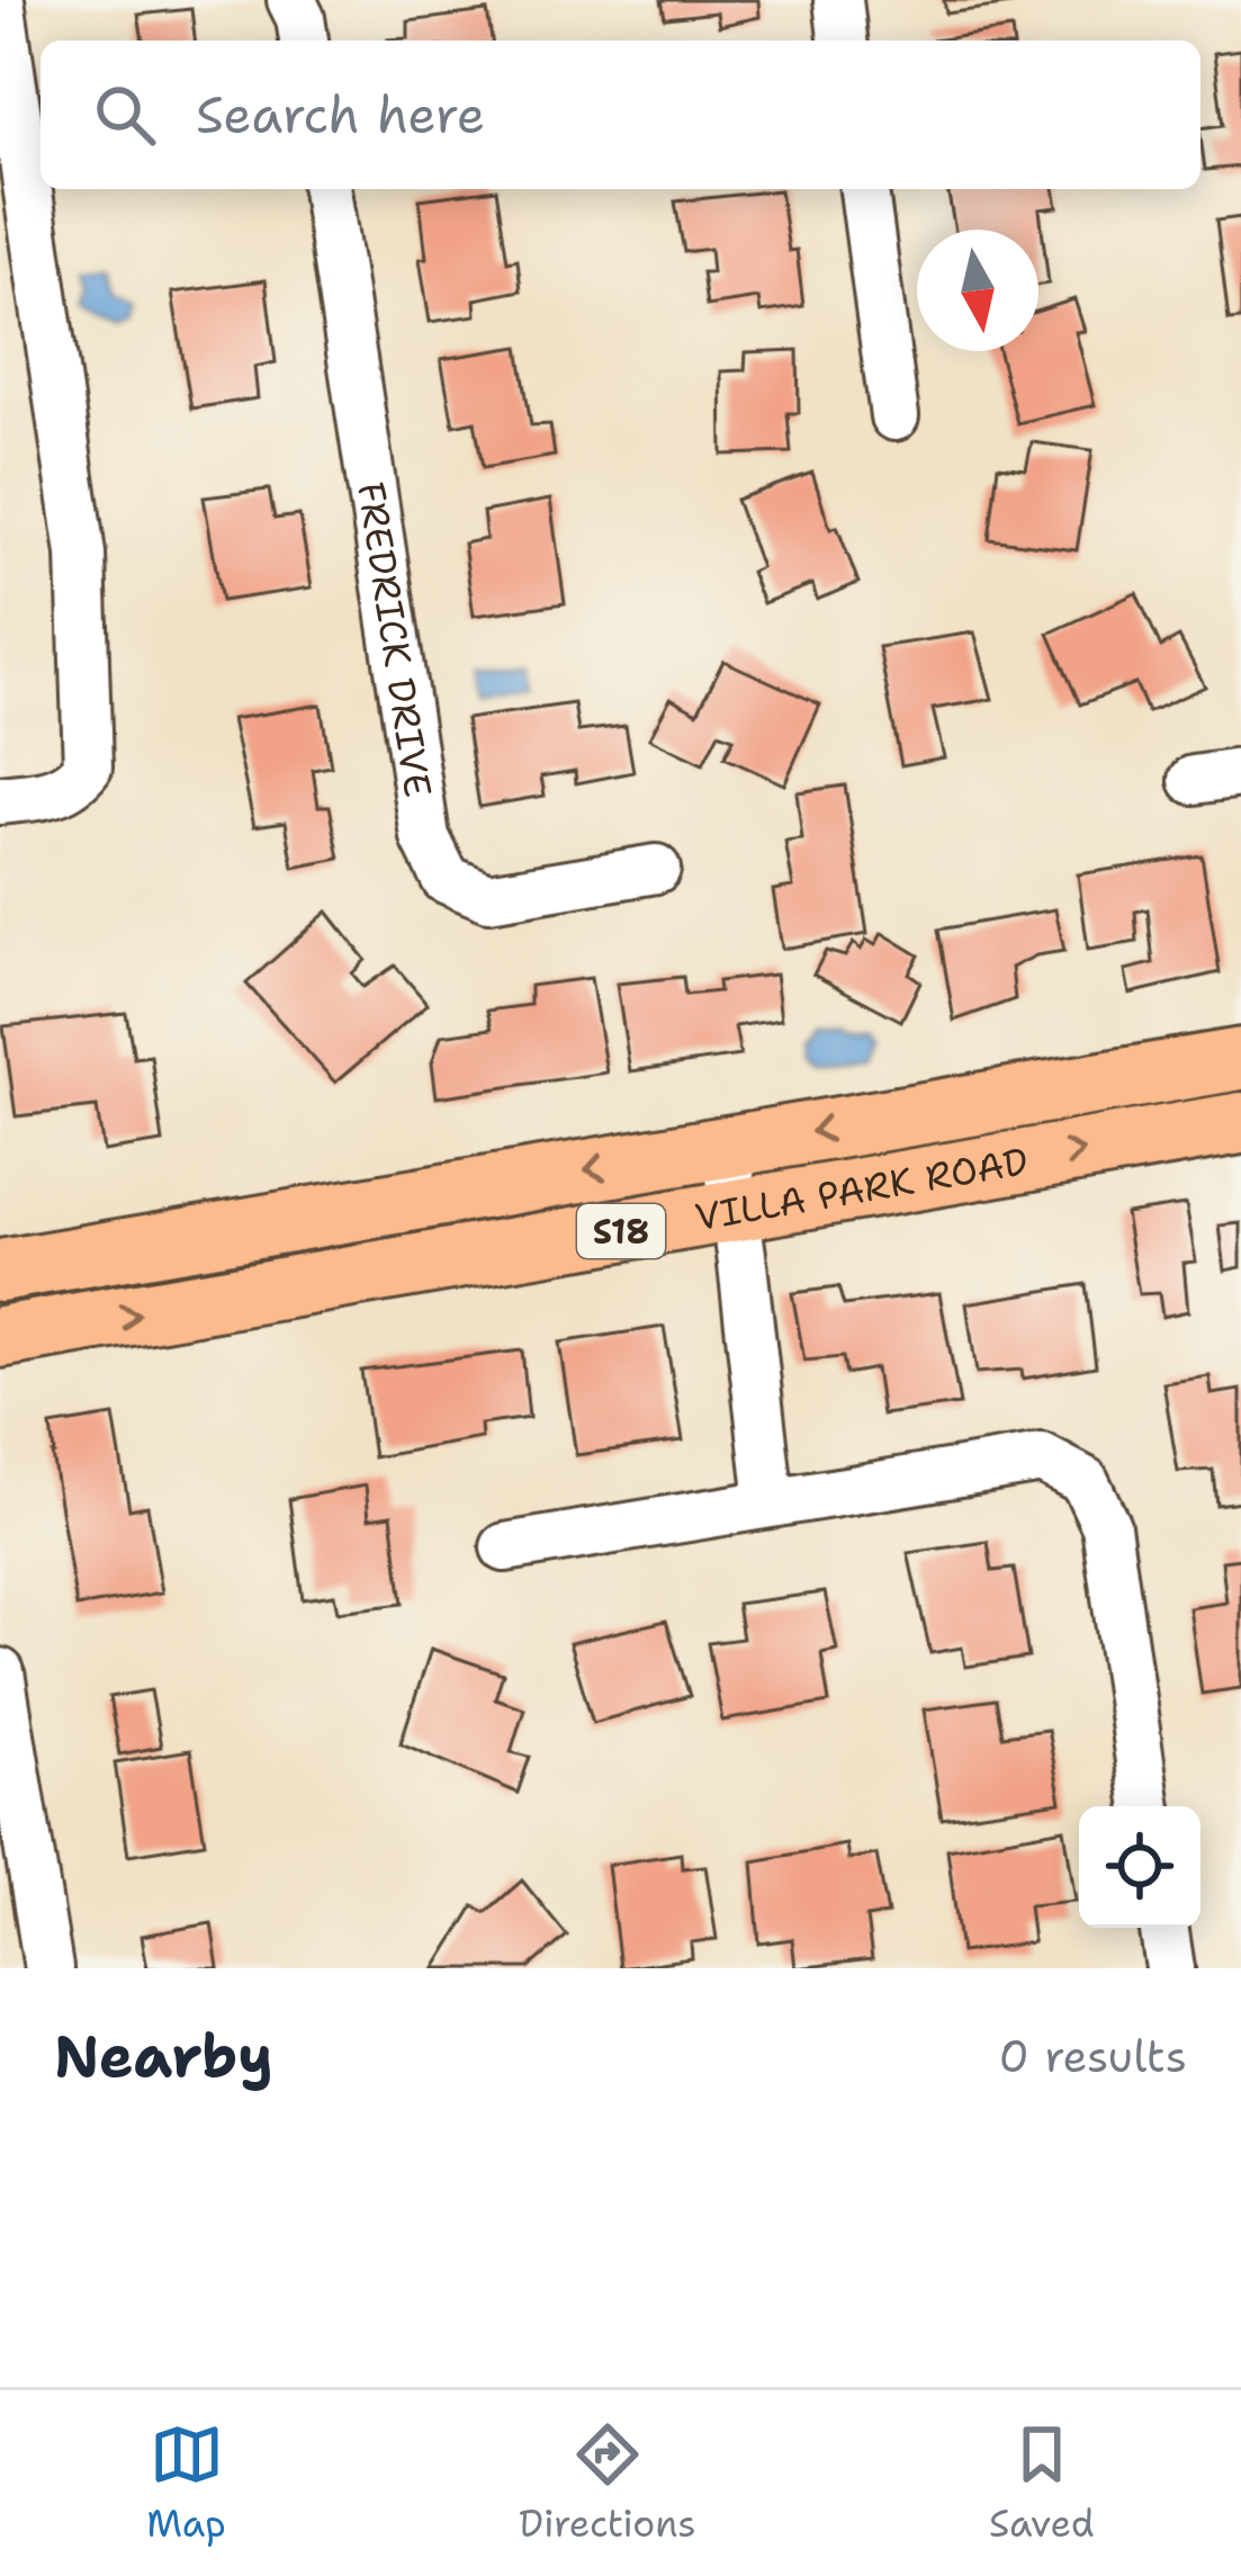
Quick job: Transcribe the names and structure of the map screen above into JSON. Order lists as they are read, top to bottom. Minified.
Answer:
{"streets":{"main road":["VILLA PARK ROAD","S18"],"street":["FREDRICK DRIVE"]},"north":"bottom","page":{"search":"Search here","heading":["Nearby","0 results"],"nav":["Map","Directions","Saved"]}}
